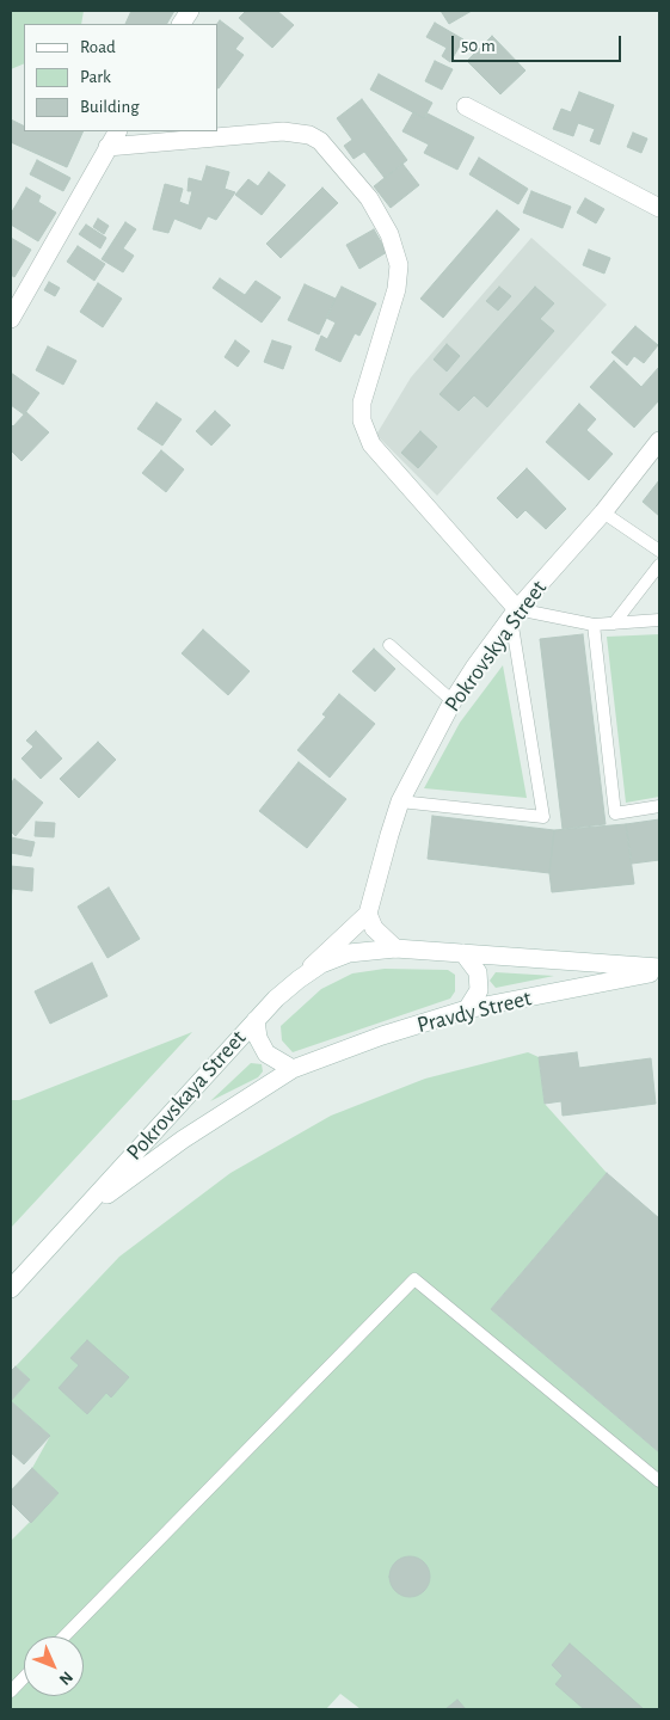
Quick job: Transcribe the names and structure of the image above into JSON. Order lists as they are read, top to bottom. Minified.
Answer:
{"streets":{"street":["Pokrovskya Street","Pravdy Street","Pokrovskaya Street"]},"crossings":[["Pravdy Street","Pokrovskaya Street"]],"legend":["Road","Park","Building"],"scale_bar":"50 m","north":"bottom right"}
